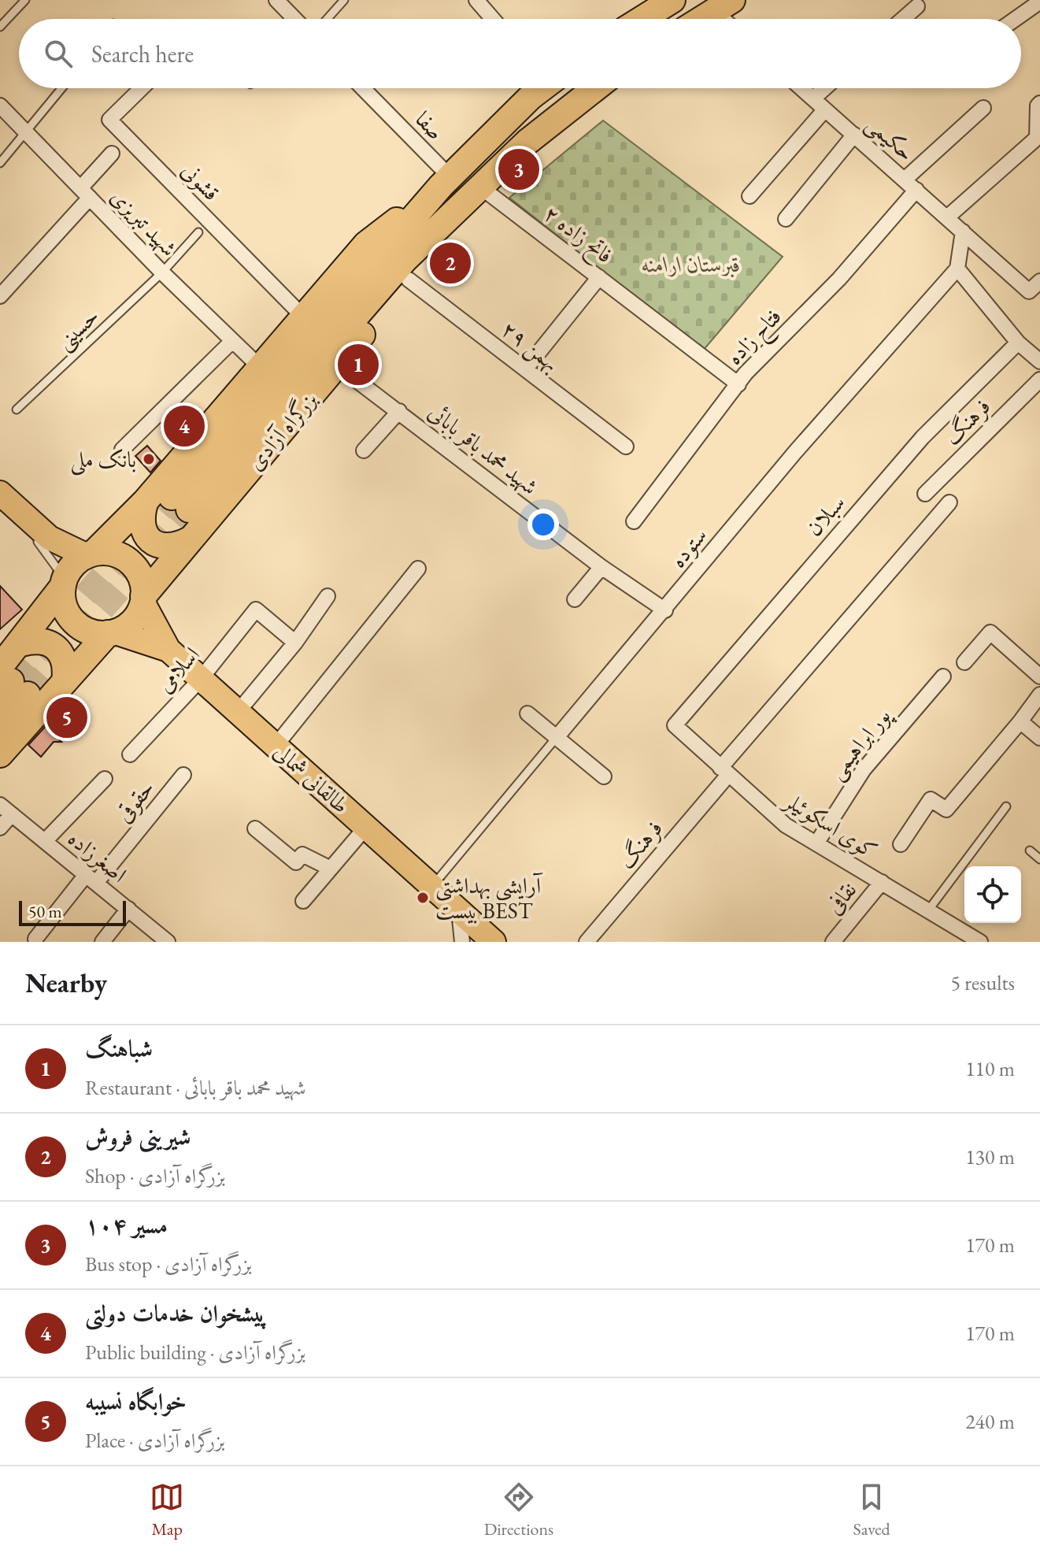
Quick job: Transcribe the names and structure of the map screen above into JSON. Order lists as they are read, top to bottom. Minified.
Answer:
{"streets":{"highway":["بزرگراه آزادی"],"main road":["طالقانی شمالی"],"street":["صفا","حکیمی","قشونی","شهید تبریزی","فاتح زاده ۲","فتاح زاده","۲۹ بهمن","فرهنگ","شهید محمد باقر بابائی","سبلان","ستوده","اسلامی","پور ابراهیمی","حقوقی","کوی اسکوئیلر","اصغرزاده","نقافی"],"lane":["حسینی"]},"crossings":[["صفا","بزرگراه آزادی"],["حکیمی","فتاح زاده"],["قشونی","بزرگراه آزادی"],["شهید تبریزی","حسینی"],["شهید تبریزی","بزرگراه آزادی"],["فاتح زاده ۲","فتاح زاده"],["فاتح زاده ۲","بزرگراه آزادی"],["۲۹ بهمن","بزرگراه آزادی"],["فرهنگ","کوی اسکوئیلر"],["بزرگراه آزادی","شهید محمد باقر بابائی"],["بزرگراه آزادی","طالقانی شمالی"],["شهید محمد باقر بابائی","ستوده"],["سبلان","کوی اسکوئیلر"],["ستوده","طالقانی شمالی"],["اسلامی","طالقانی شمالی"],["پور ابراهیمی","کوی اسکوئیلر"],["حقوقی","اصغرزاده"],["کوی اسکوئیلر","نقافی"]],"parks":["قبرستان ارامنه"],"places":["بانک ملی","آرایشی بهداشتی بیست BEST"],"scale_bar":"50 m","page":{"search":"Search here","pins":["3","2","1","4","5"],"scale":"50 m","heading":["Nearby","5 results"],"list":[{"mark":"1","name":"شباهنگ","note":"Restaurant · شهید محمد باقر بابائی","value":"110 m"},{"mark":"2","name":"شیرینی فروش","note":"Shop · بزرگراه آزادی","value":"130 m"},{"mark":"3","name":"مسیر ۱۰۴","note":"Bus stop · بزرگراه آزادی","value":"170 m"},{"mark":"4","name":"پیشخوان خدمات دولتی","note":"Public building · بزرگراه آزادی","value":"170 m"},{"mark":"5","name":"خوابگاه نسیبه","note":"Place · بزرگراه آزادی","value":"240 m"}],"nav":["Map","Directions","Saved"]}}
